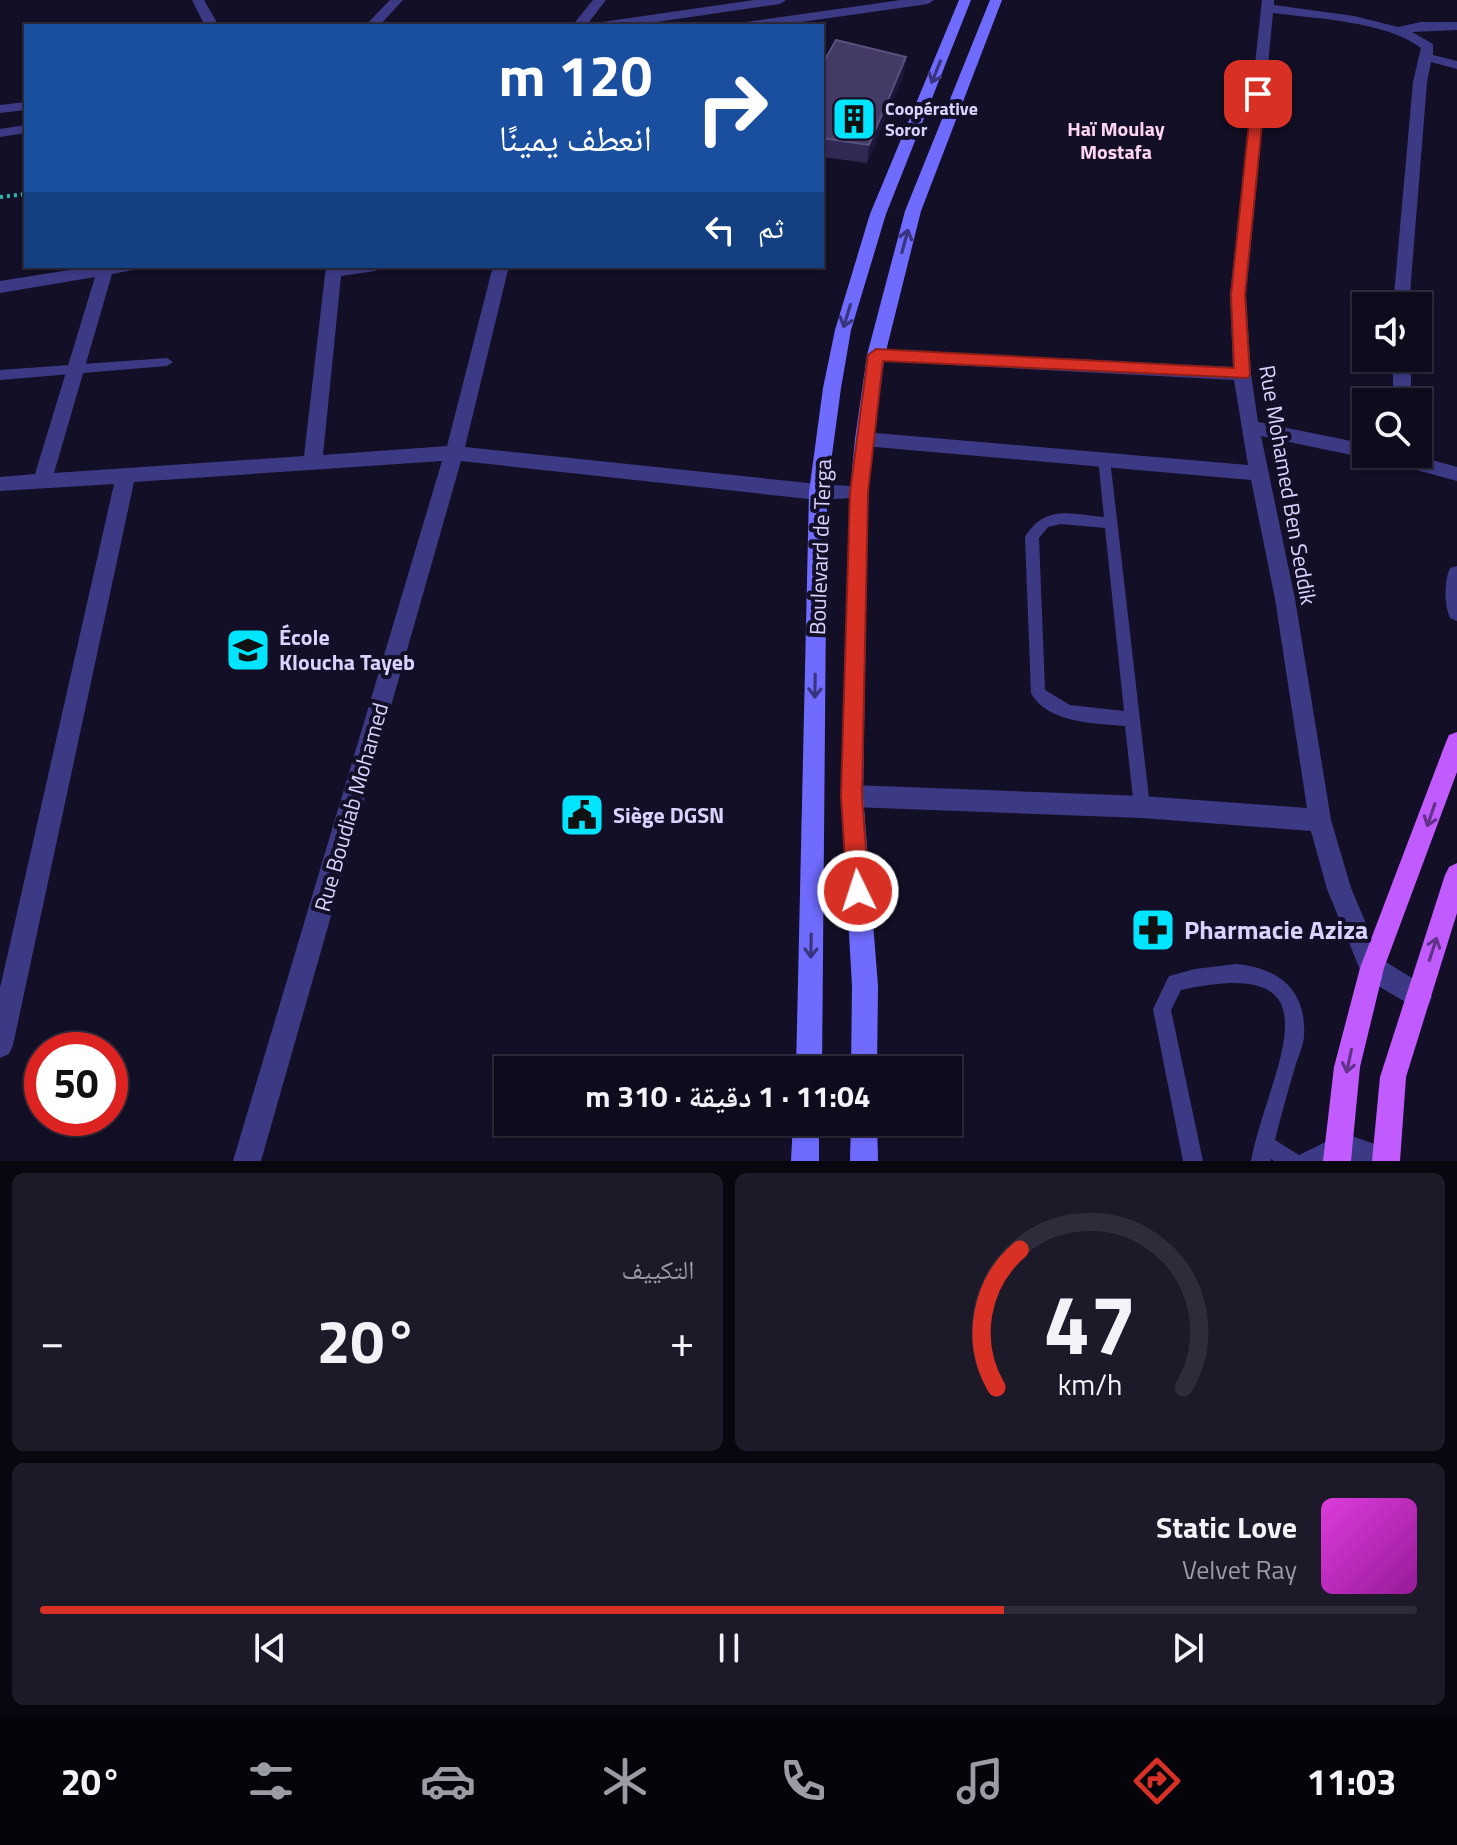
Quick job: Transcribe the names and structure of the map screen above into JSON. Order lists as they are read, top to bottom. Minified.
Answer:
{"streets":{"main road":["Boulevard de Terga"],"street":["Rue Mohamed Ben Seddik","Rue Boudiab Mohamed"]},"districts":["Haï Moulay Mostafa"],"places":{"building":["Coopérative Soror"],"school or university":["École Kloucha Tayeb"],"public building":["Siège DGSN"],"pharmacy":["Pharmacie Aziza"]},"page":{"turn":["120 m","انعطف يمينًا"],"then":"ثم","limit":"50","trip":"11:04 · 1 دقيقة · 310 m","tile":"التكييف","heat":["−","20°","+"],"song":["Static Love","Velvet Ray"],"tabs":["11:03","20°"],"gauge":["47","km/h"]}}
